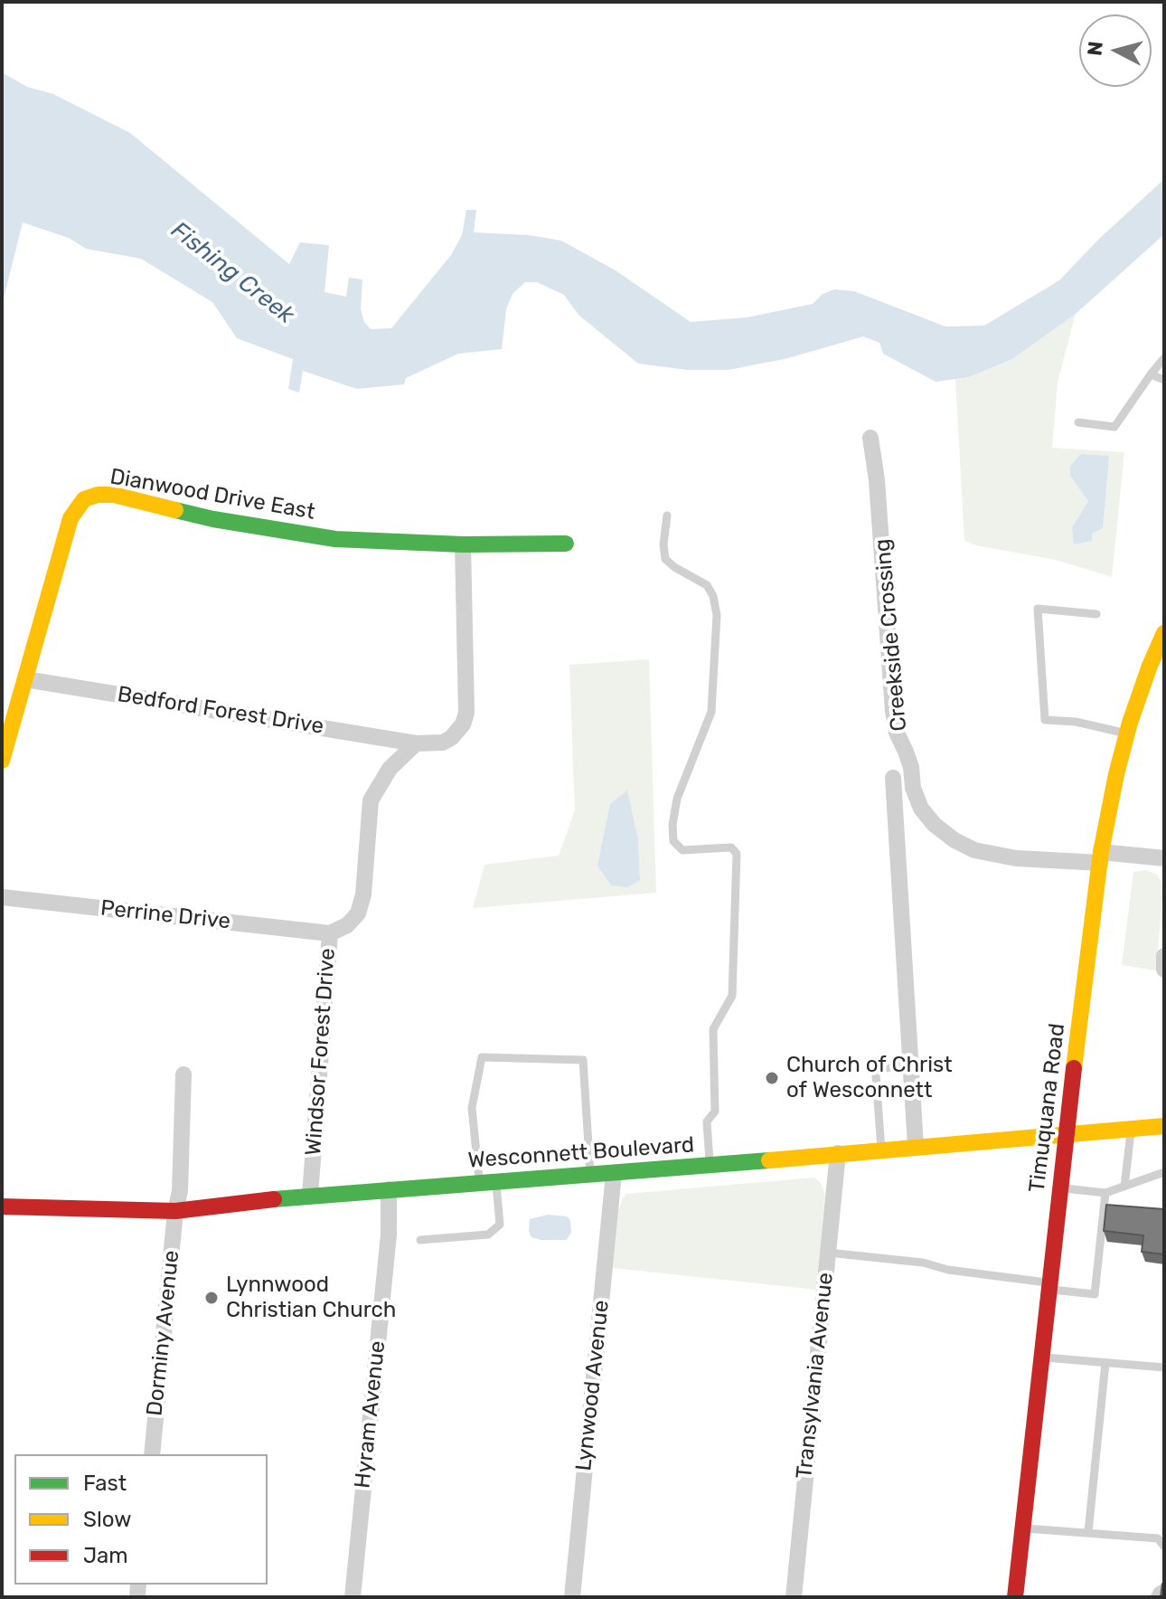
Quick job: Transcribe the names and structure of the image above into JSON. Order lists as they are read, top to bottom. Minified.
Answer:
{"streets":{"street":["Dianwood Drive East","Creekside Crossing","Bedford Forest Drive","Perrine Drive","Windsor Forest Drive","Timuquana Road","Wesconnett Boulevard","Dorminy Avenue","Transylvania Avenue","Lynwood Avenue","Hyram Avenue"]},"crossings":[["Dianwood Drive East","Bedford Forest Drive"],["Creekside Crossing","Timuquana Road"],["Bedford Forest Drive","Windsor Forest Drive"],["Perrine Drive","Windsor Forest Drive"],["Windsor Forest Drive","Wesconnett Boulevard"],["Timuquana Road","Wesconnett Boulevard"],["Wesconnett Boulevard","Dorminy Avenue"],["Wesconnett Boulevard","Transylvania Avenue"],["Wesconnett Boulevard","Lynwood Avenue"],["Wesconnett Boulevard","Hyram Avenue"]],"water":["Fishing Creek"],"places":["Church of Christ of Wesconnett","Lynnwood Christian Church"],"legend":["Fast","Slow","Jam"],"north":"left"}
